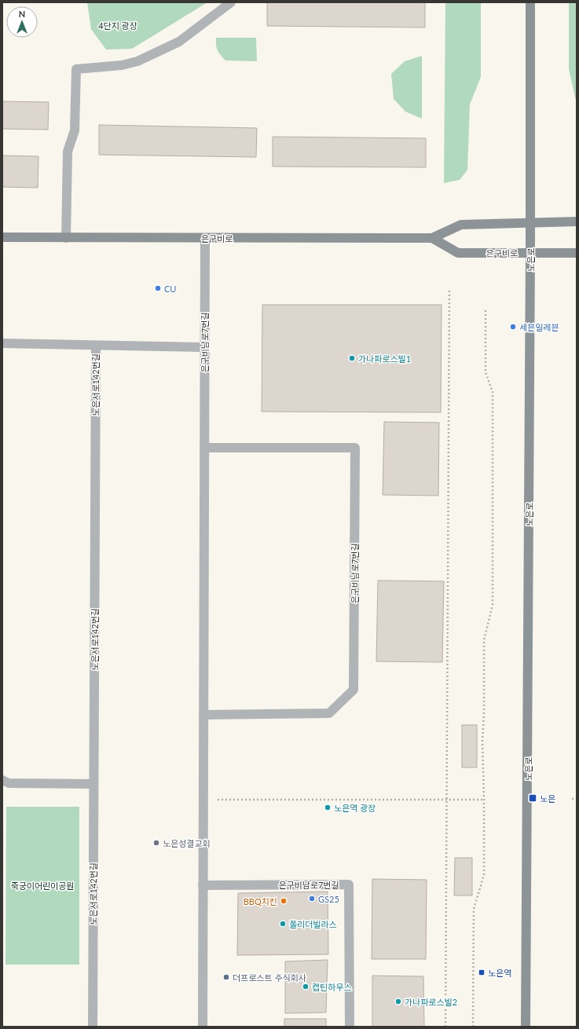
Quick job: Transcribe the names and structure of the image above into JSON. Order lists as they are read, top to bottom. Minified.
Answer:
{"streets":{"street":["은구비로","노은로","은구비남로7번길","노은서로142번길"]},"crossings":[["은구비로","노은로"],["은구비로","은구비남로7번길"]],"parks":["4단지 광장","죽궁이어린이공원"],"places":{"other":["CU","세븐일레븐","가나파로스빌1","노은역 광장","노은성결교회","GS25","BBQ치킨","폴리더빌라스","더프로스트 주식회사","캡틴하우스","가나파로스빌2"],"transit":["노은","노은역"]},"north":"top"}
